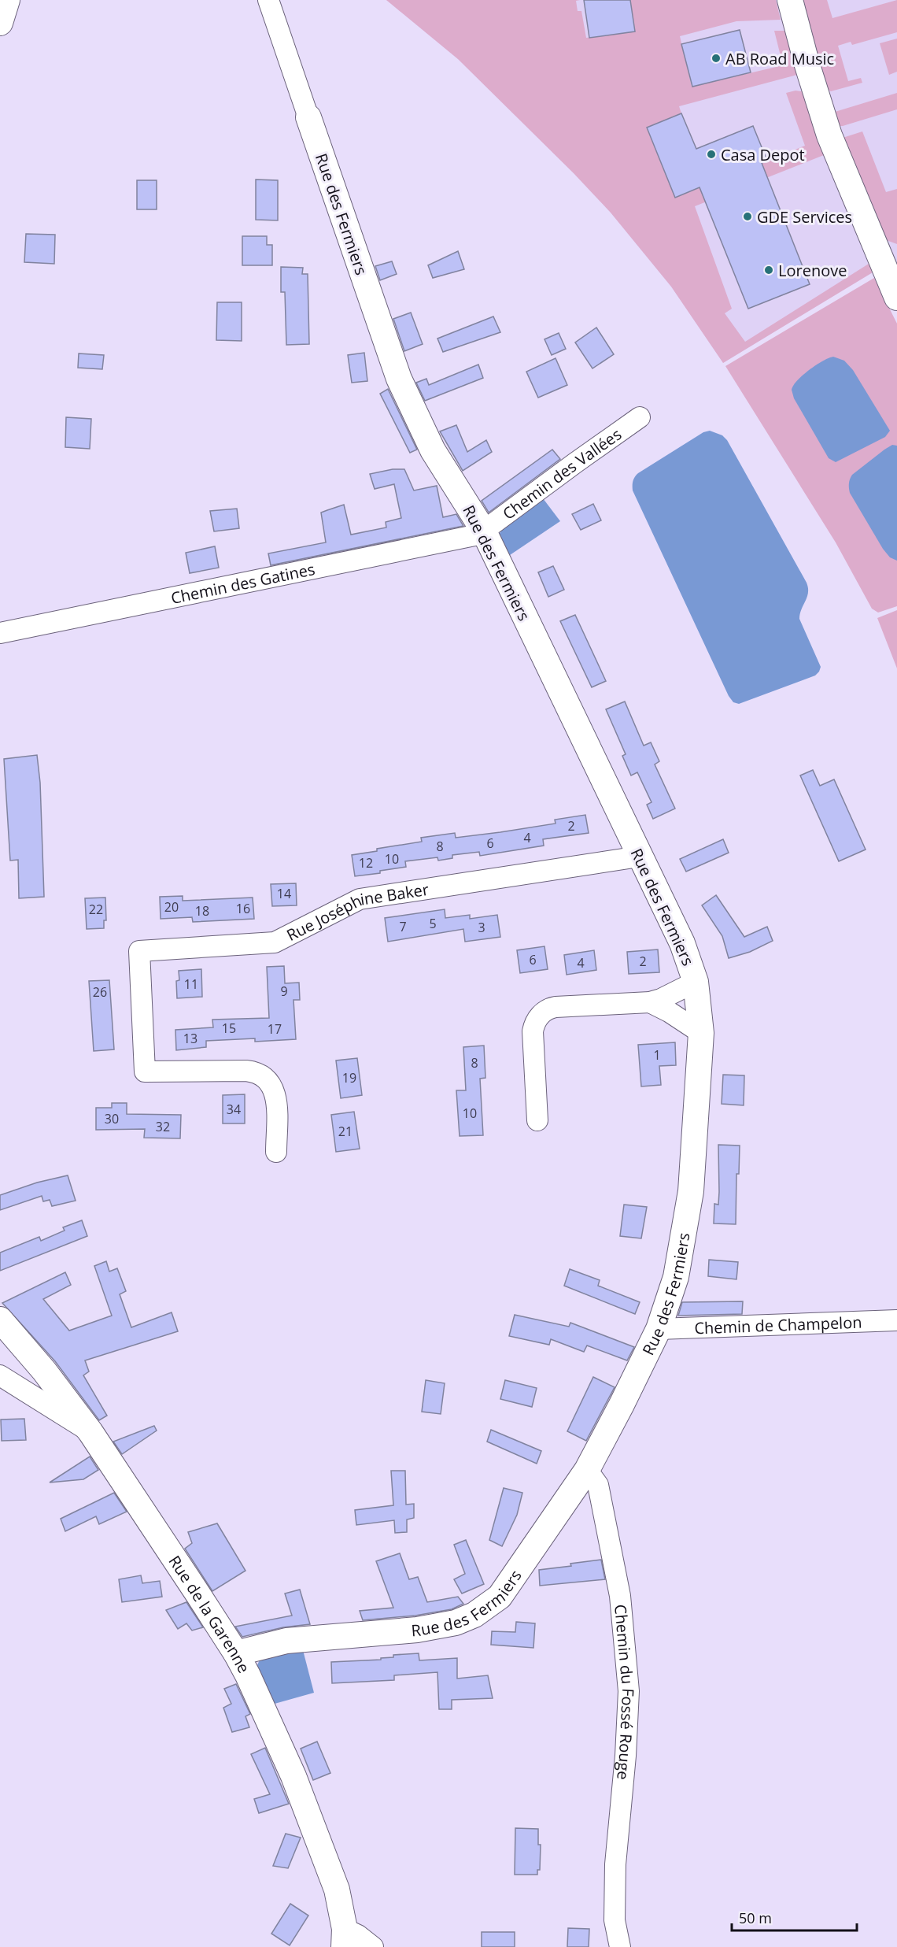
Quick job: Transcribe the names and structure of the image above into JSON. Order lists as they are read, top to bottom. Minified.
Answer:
{"streets":{"street":["Rue des Fermiers","Chemin des Vallées","Chemin des Gatines","Rue Joséphine Baker","Chemin de Champelon","Rue de la Garenne","Chemin du Fossé Rouge"]},"crossings":[["Rue des Fermiers","Chemin des Vallées"],["Rue des Fermiers","Chemin des Gatines"],["Rue des Fermiers","Rue Joséphine Baker"],["Rue des Fermiers","Chemin de Champelon"],["Rue des Fermiers","Rue de la Garenne"],["Rue des Fermiers","Chemin du Fossé Rouge"],["Chemin des Vallées","Chemin des Gatines"]],"places":["AB Road Music","Casa Depot","GDE Services","Lorenove"],"house_numbers":["2","4","6","8","10","12","14","20","16","22","18","5","7","3","6","2","4","11","9","26","15","17","13","1","8","19","34","10","30","32","21"],"scale_bar":"50 m"}
